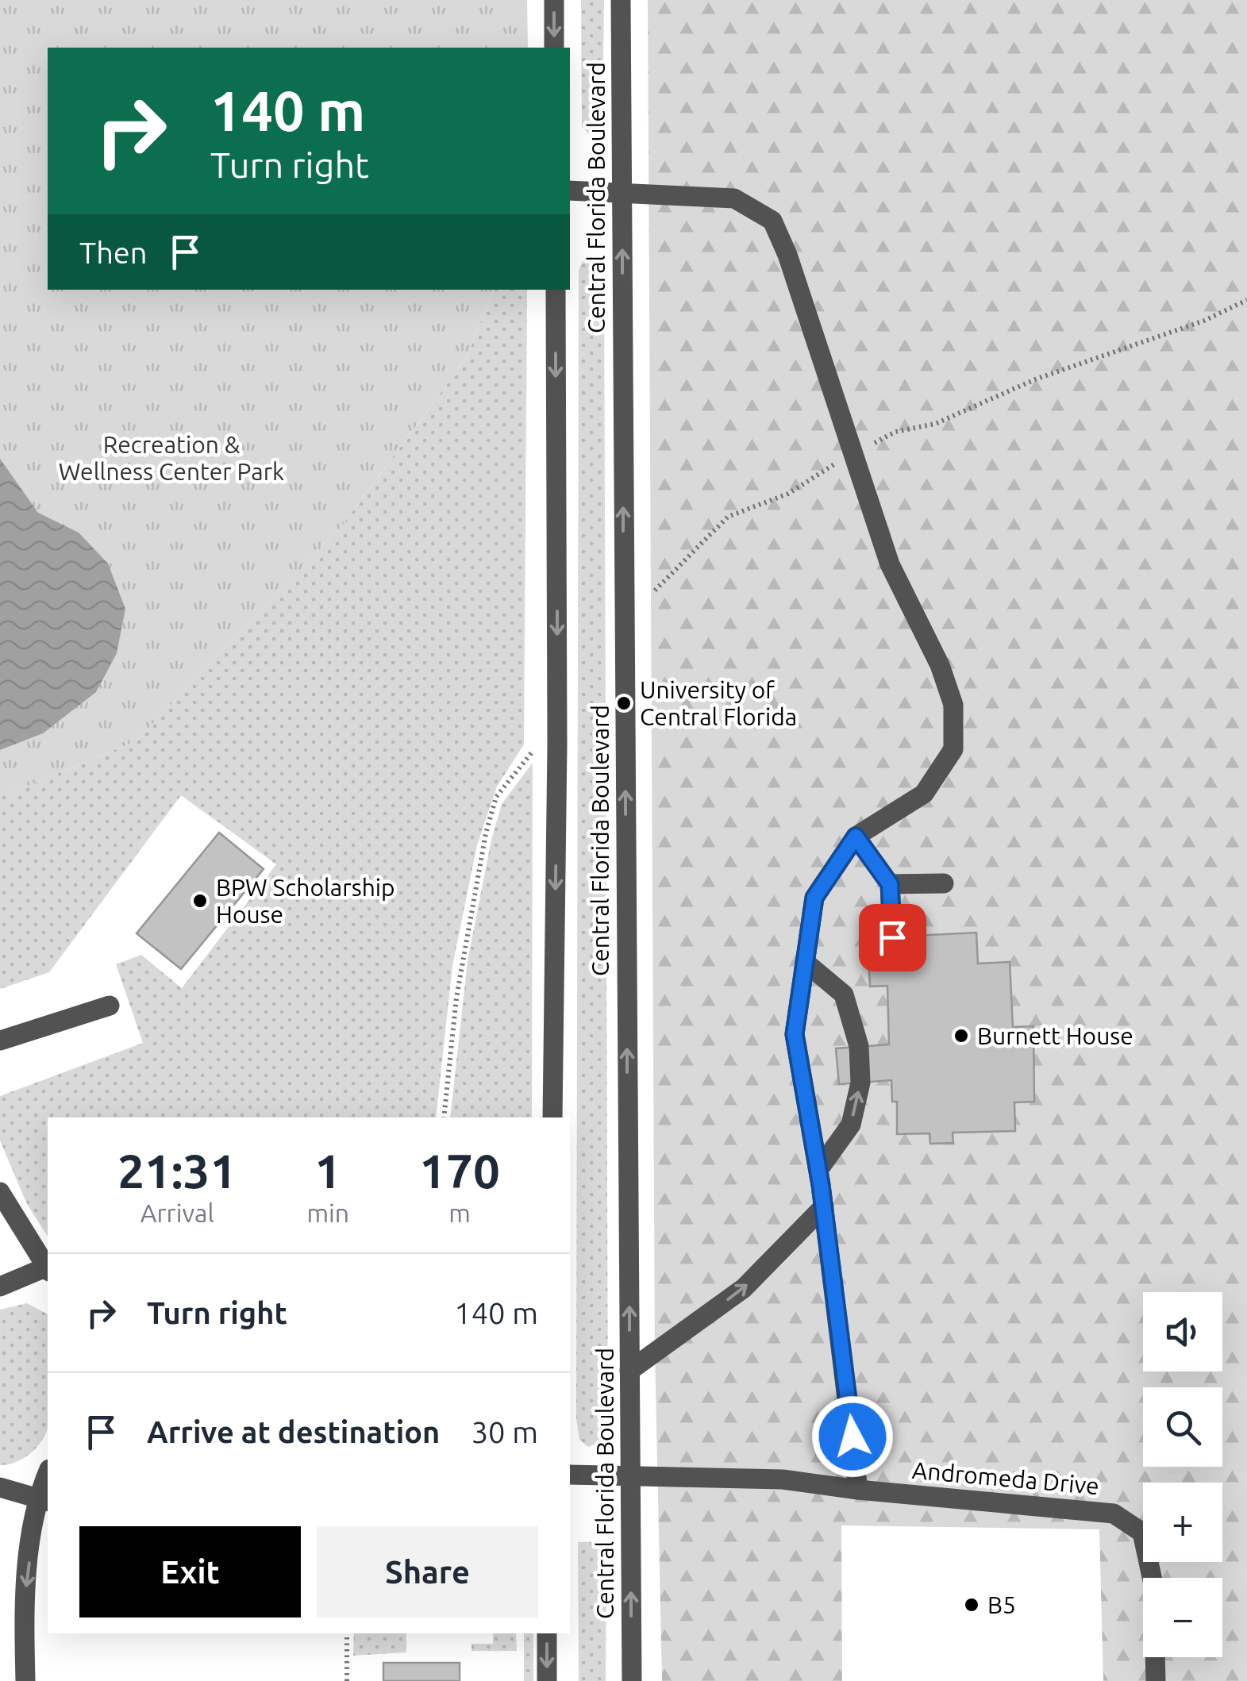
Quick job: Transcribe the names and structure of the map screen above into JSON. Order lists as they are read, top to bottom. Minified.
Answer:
{"streets":{"street":["Central Florida Boulevard","Andromeda Drive"]},"crossings":[["Central Florida Boulevard","Andromeda Drive"]],"parks":["Recreation & Wellness Center Park"],"places":["University of Central Florida","BPW Scholarship House","Burnett House","B5"],"page":{"turn":["140 m","Turn right"],"then":"Then","eta":["21:31","Arrival","1","min","170","m"],"list":[{"name":"Turn right","value":"140 m"},{"name":"Arrive at destination","value":"30 m"}],"map_buttons":["+","−"],"buttons":["Exit","Share"]}}
